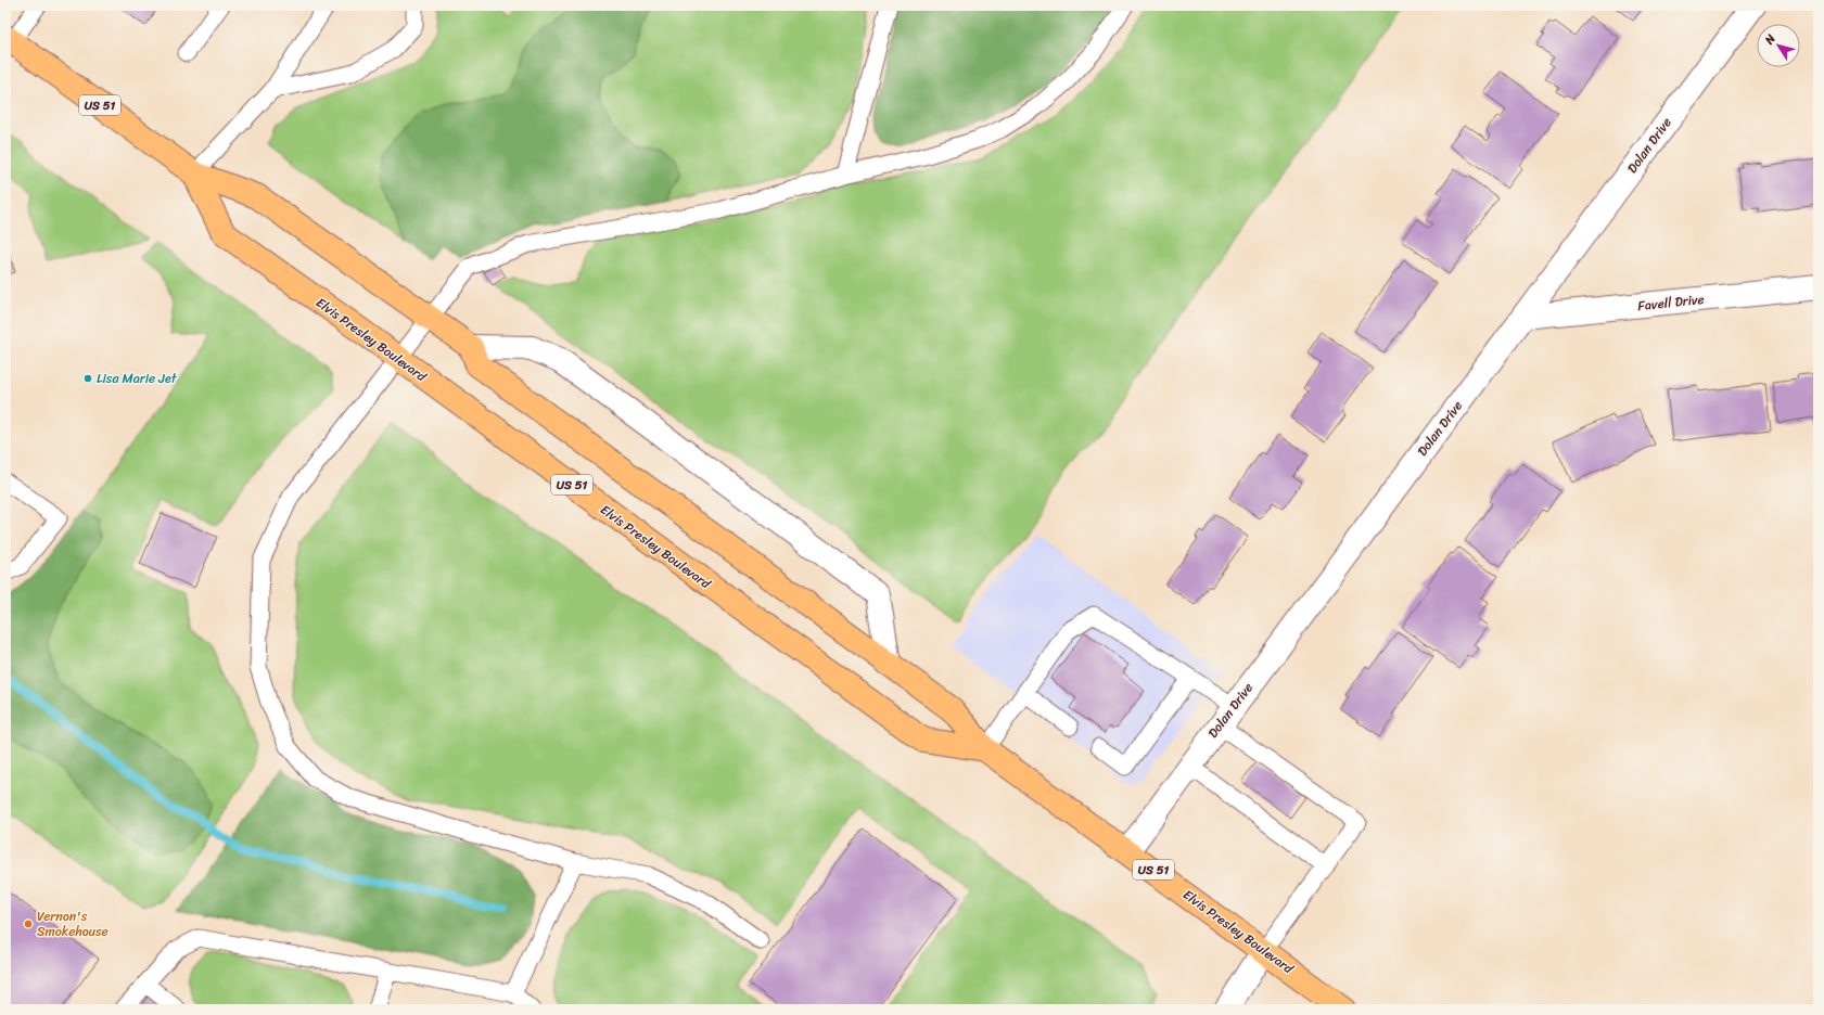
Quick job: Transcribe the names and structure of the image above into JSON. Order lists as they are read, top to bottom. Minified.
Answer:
{"streets":{"main road":["US 51","Elvis Presley Boulevard"],"street":["Dolan Drive","Favell Drive"]},"crossings":[["Dolan Drive","Favell Drive"],["Dolan Drive","Elvis Presley Boulevard"]],"places":["Lisa Marie Jet","Vernon's Smokehouse"],"north":"top left"}
